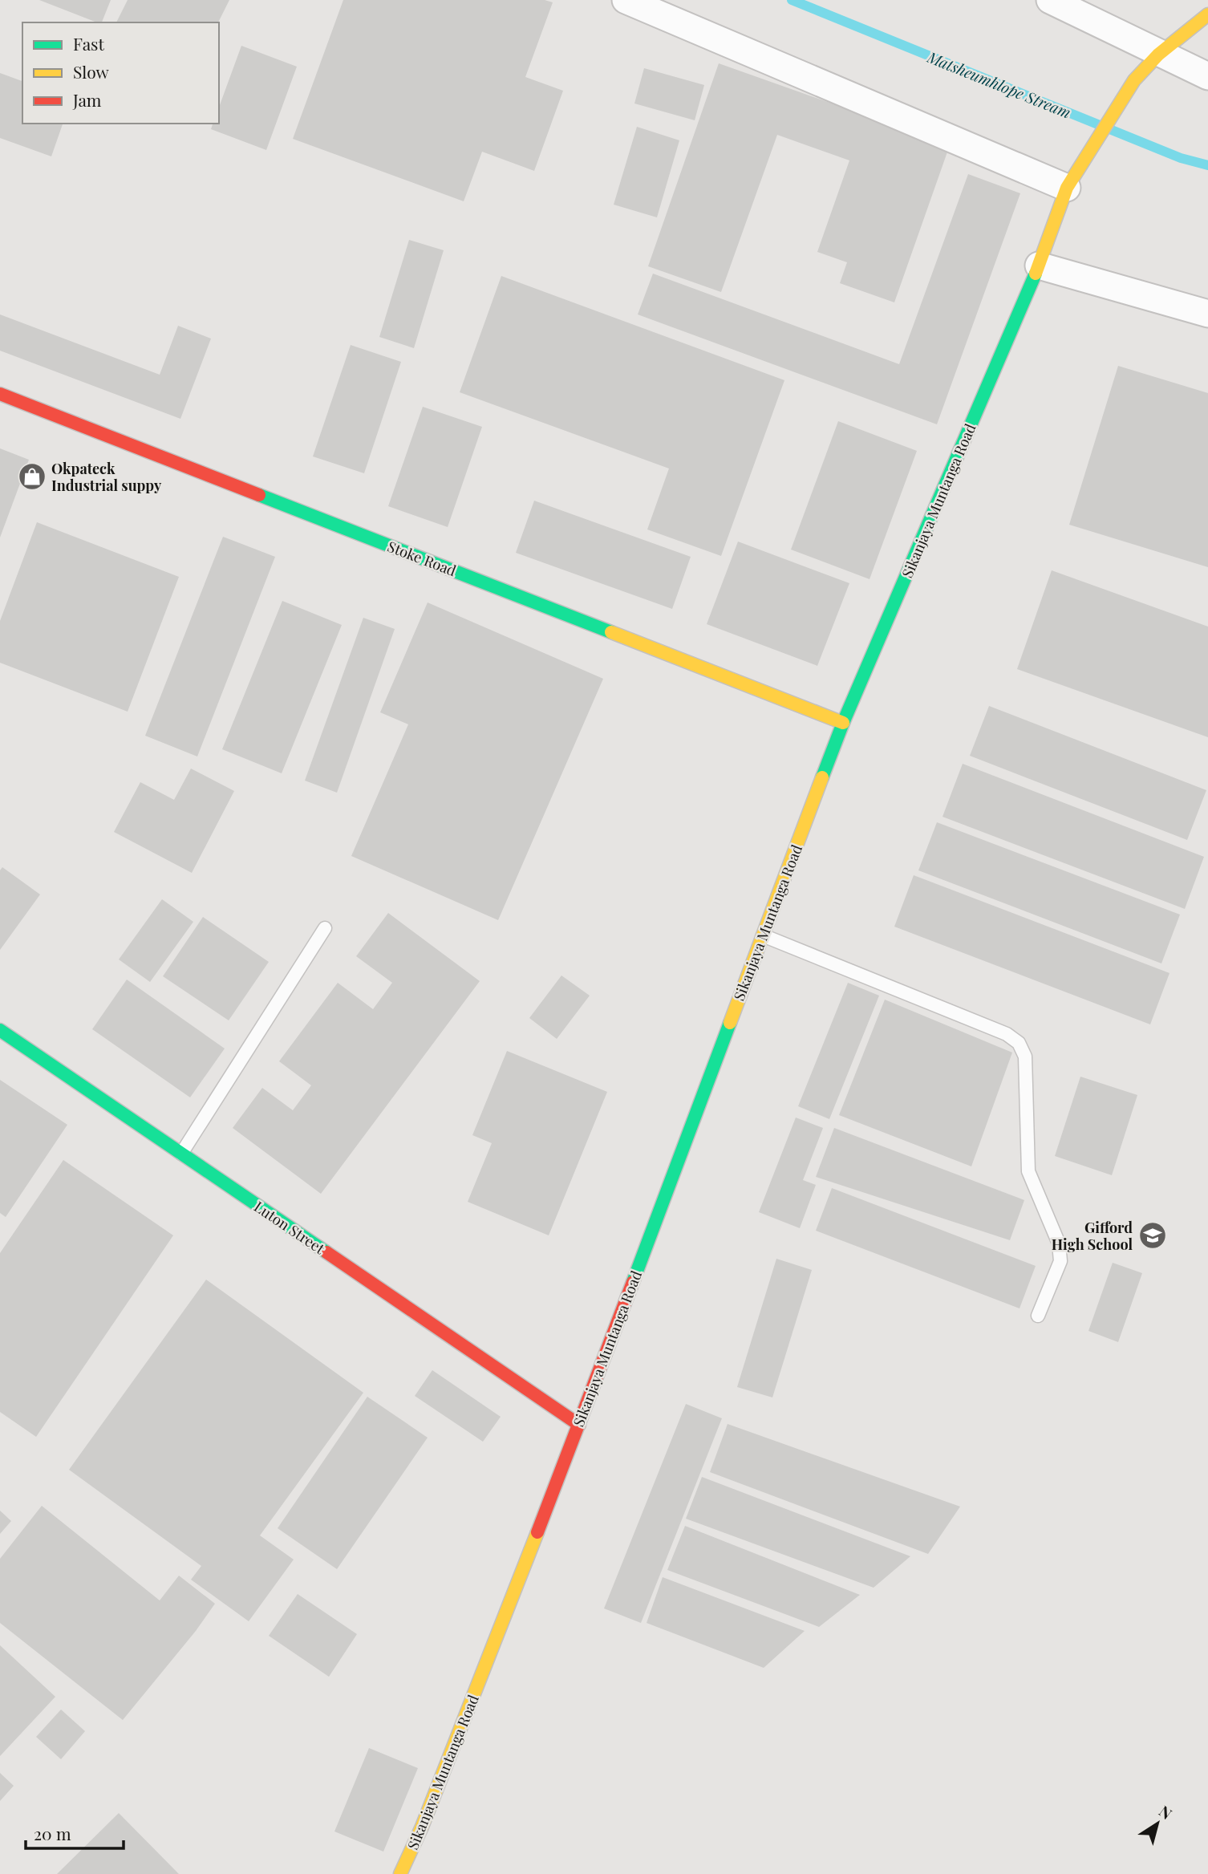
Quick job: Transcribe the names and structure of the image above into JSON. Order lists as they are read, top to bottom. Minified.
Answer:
{"streets":{"street":["Sikanjaya Muntanga Road","Stoke Road","Luton Street"]},"crossings":[["Sikanjaya Muntanga Road","Stoke Road"],["Sikanjaya Muntanga Road","Luton Street"]],"water":["Matsheumhlope Stream"],"places":{"shop":["Okpateck Industrial suppy"],"school or university":["Gifford High School"]},"legend":["Fast","Slow","Jam"],"scale_bar":"20 m","north":"top right"}
